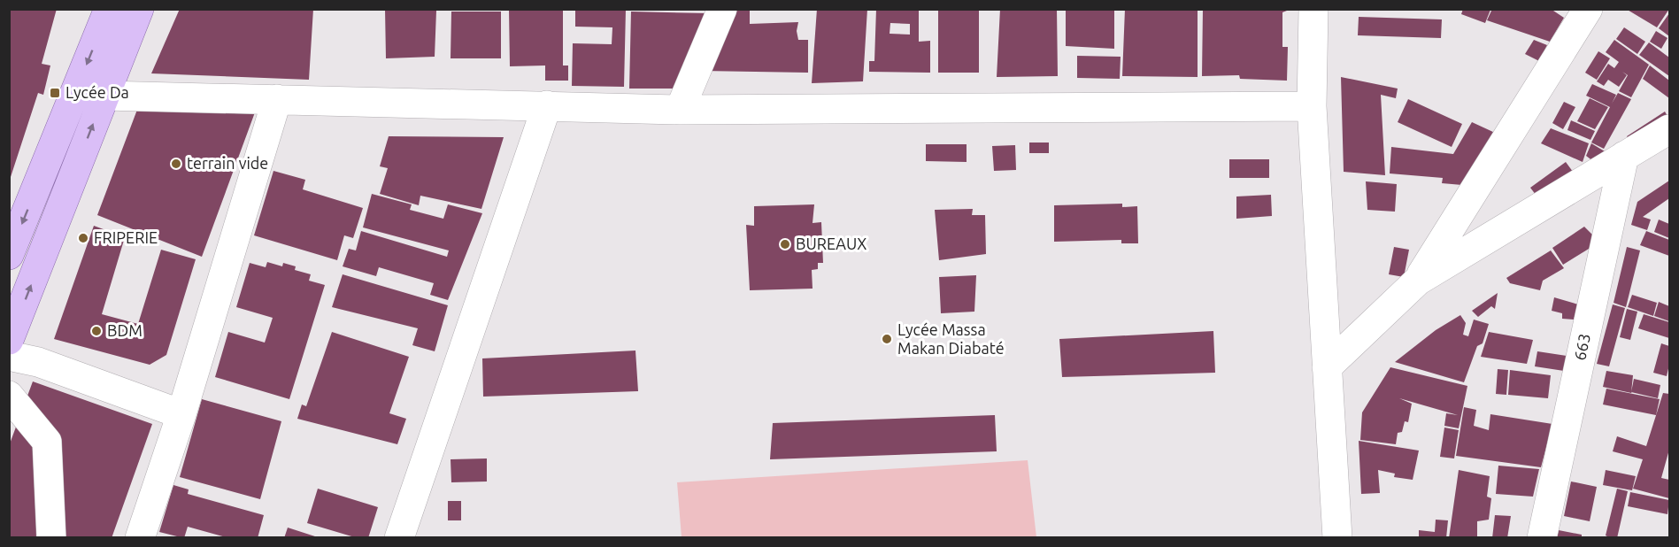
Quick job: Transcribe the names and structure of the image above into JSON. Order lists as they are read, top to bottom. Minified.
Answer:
{"streets":{"street":["663"]},"places":{"transit":["Lycée Da"],"other":["terrain vide","FRIPERIE","BUREAUX","BDM","Lycée Massa Makan Diabaté"]}}
